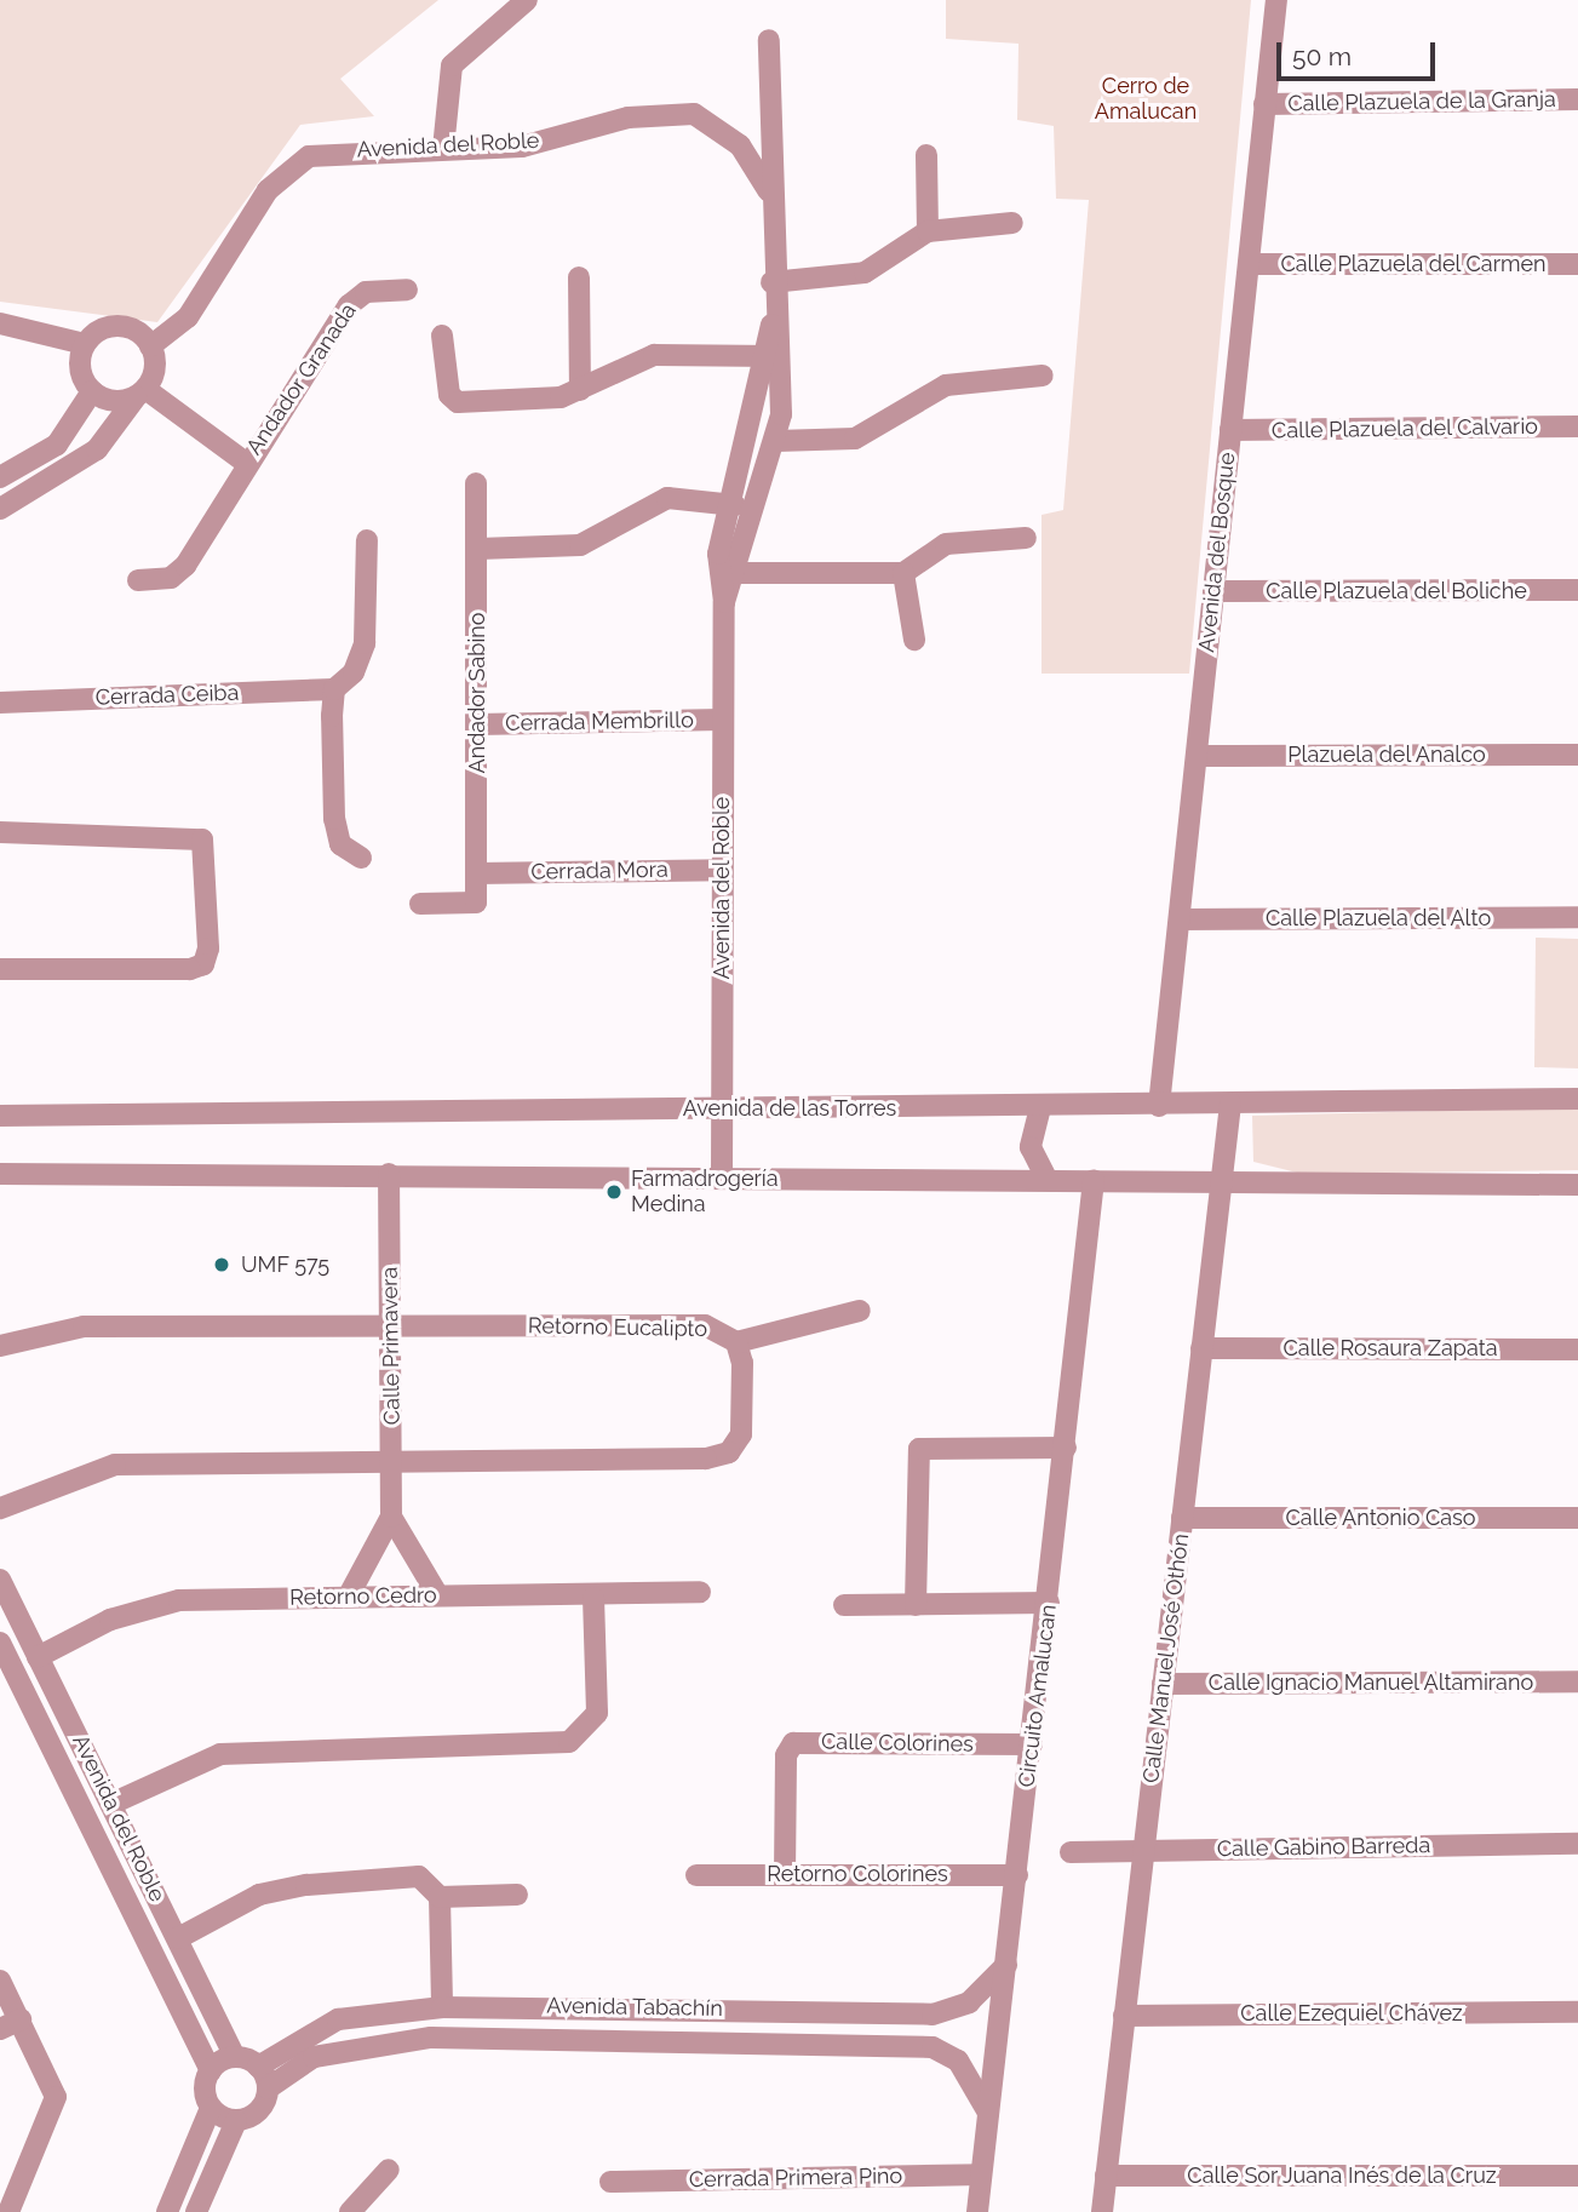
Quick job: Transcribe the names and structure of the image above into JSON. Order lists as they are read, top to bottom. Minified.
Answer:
{"streets":{"street":["Calle Plazuela de la Granja","Avenida del Roble","Calle Plazuela del Carmen","Andador Granada","Calle Plazuela del Calvario","Avenida del Bosque","Calle Plazuela del Boliche","Andador Sabino","Cerrada Ceiba","Cerrada Membrillo","Plazuela del Analco","Cerrada Mora","Calle Plazuela del Alto","Avenida de las Torres","Retorno Eucalipto","Calle Primavera","Calle Rosaura Zapata","Calle Antonio Caso","Retorno Cedro","Calle Manuel José Othón","Calle Ignacio Manuel Altamirano","Circuito Amalucan","Calle Colorines","Calle Gabino Barreda","Retorno Colorines","Avenida Tabachín","Calle Ezequiel Chávez","Calle Sor Juana Inés de la Cruz","Cerrada Primera Pino"]},"crossings":[["Calle Plazuela de la Granja","Avenida del Bosque"],["Avenida del Roble","Cerrada Membrillo"],["Avenida del Roble","Cerrada Mora"],["Avenida del Roble","Avenida de las Torres"],["Avenida del Roble","Retorno Cedro"],["Avenida del Roble","Avenida Tabachín"],["Calle Plazuela del Carmen","Avenida del Bosque"],["Calle Plazuela del Calvario","Avenida del Bosque"],["Avenida del Bosque","Calle Plazuela del Boliche"],["Avenida del Bosque","Plazuela del Analco"],["Avenida del Bosque","Calle Plazuela del Alto"],["Avenida del Bosque","Avenida de las Torres"],["Andador Sabino","Cerrada Membrillo"],["Andador Sabino","Cerrada Mora"],["Avenida de las Torres","Calle Manuel José Othón"],["Retorno Eucalipto","Calle Primavera"],["Calle Primavera","Retorno Cedro"],["Calle Rosaura Zapata","Calle Manuel José Othón"],["Calle Antonio Caso","Calle Manuel José Othón"],["Calle Manuel José Othón","Calle Ignacio Manuel Altamirano"],["Calle Manuel José Othón","Calle Gabino Barreda"],["Calle Manuel José Othón","Calle Ezequiel Chávez"],["Calle Manuel José Othón","Calle Sor Juana Inés de la Cruz"],["Circuito Amalucan","Calle Colorines"],["Circuito Amalucan","Retorno Colorines"],["Circuito Amalucan","Avenida Tabachín"],["Circuito Amalucan","Cerrada Primera Pino"],["Calle Colorines","Retorno Colorines"]],"parks":["Cerro de Amalucan"],"places":["Farmadrogería Medina","UMF 575"],"scale_bar":"50 m"}
